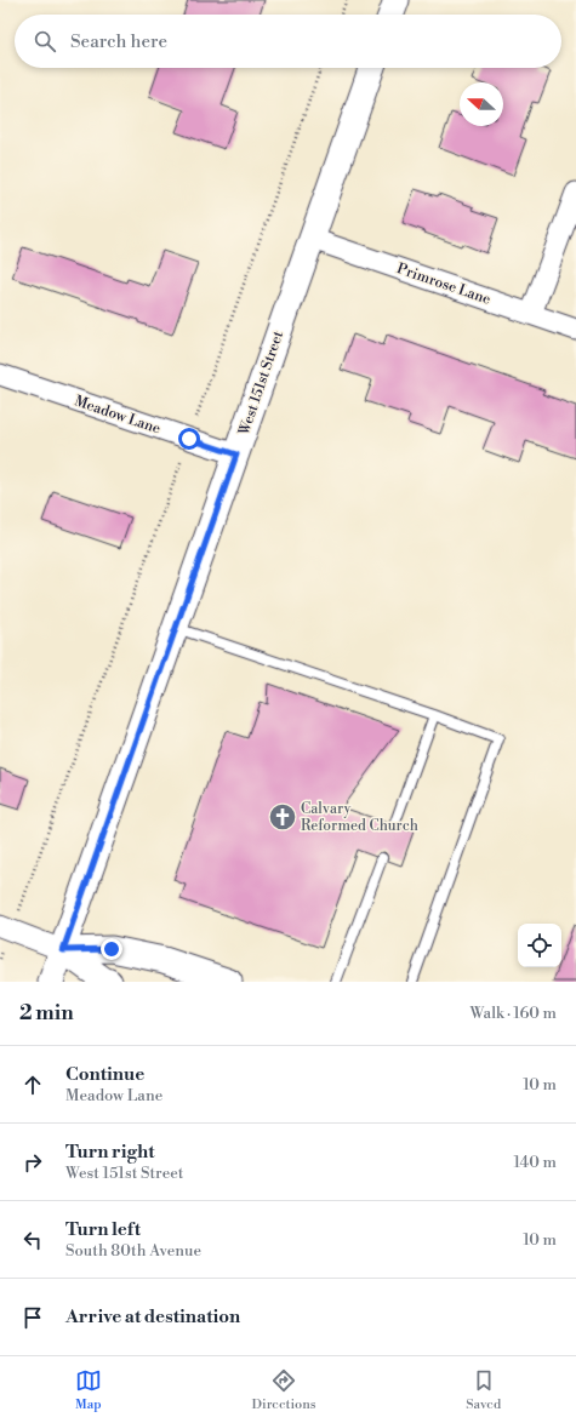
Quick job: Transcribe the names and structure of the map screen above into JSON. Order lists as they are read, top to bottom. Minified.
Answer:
{"streets":{"street":["Primrose Lane","West 151st Street","Meadow Lane"]},"crossings":[["Primrose Lane","West 151st Street"],["West 151st Street","Meadow Lane"]],"places":{"church":["Calvary Reformed Church"]},"north":"left","page":{"search":"Search here","heading":["2 min","Walk · 160 m"],"list":[["Continue","Meadow Lane","10 m"],["Turn right","West 151st Street","140 m"],["Turn left","South 80th Avenue","10 m"],"Arrive at destination"],"nav":["Map","Directions","Saved"]}}
